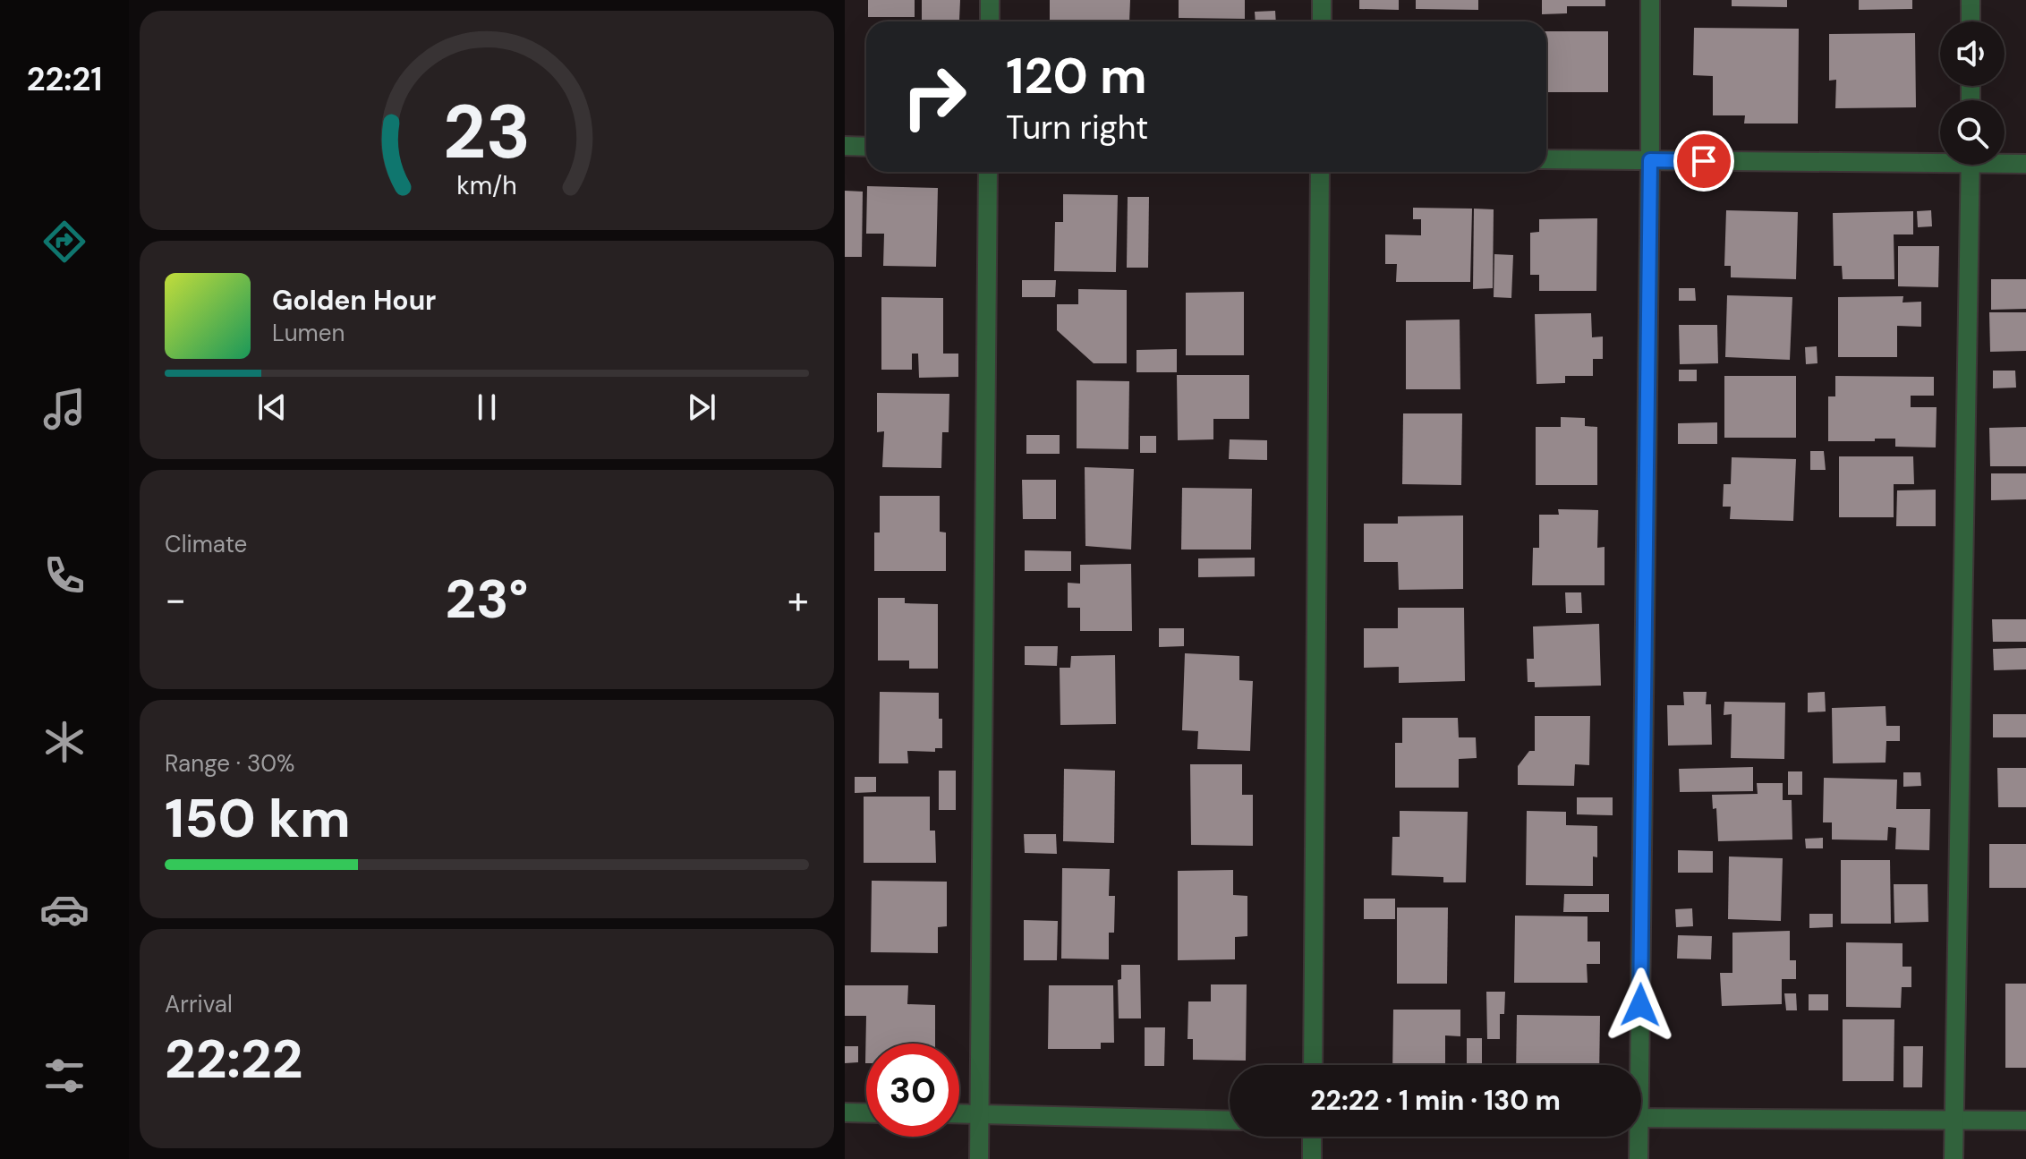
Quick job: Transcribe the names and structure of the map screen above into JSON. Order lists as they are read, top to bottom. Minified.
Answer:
{"page":{"tabs":"22:21","turn":["120 m","Turn right"],"song":["Golden Hour","Lumen"],"tile":["Climate",["Range · 30%","150 km"],["Arrival","22:22"]],"heat":["−","23°","+"],"limit":"30","trip":"22:22 · 1 min · 130 m","gauge":["23","km/h"]}}
